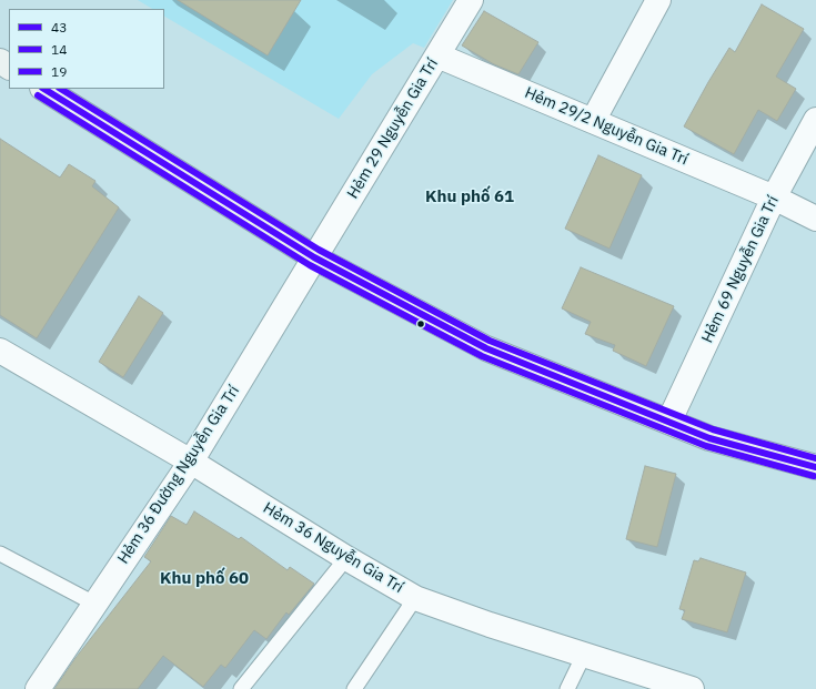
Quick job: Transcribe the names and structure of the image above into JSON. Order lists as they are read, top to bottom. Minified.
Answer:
{"streets":{"street":["Hẻm 29/2 Nguyễn Gia Trí","Hẻm 29 Nguyễn Gia Trí","Hẻm 69 Nguyễn Gia Trí","Hẻm 36 Đường Nguyễn Gia Trí","Hẻm 36 Nguyễn Gia Trí"]},"crossings":[["Hẻm 29/2 Nguyễn Gia Trí","Hẻm 29 Nguyễn Gia Trí"],["Hẻm 29/2 Nguyễn Gia Trí","Hẻm 69 Nguyễn Gia Trí"],["Hẻm 29 Nguyễn Gia Trí","Hẻm 36 Đường Nguyễn Gia Trí"],["Hẻm 36 Đường Nguyễn Gia Trí","Hẻm 36 Nguyễn Gia Trí"]],"districts":["Khu phố 61","Khu phố 60"],"lines":["transit line 43","transit line 19","transit line 14"],"legend":["43","14","19"]}
